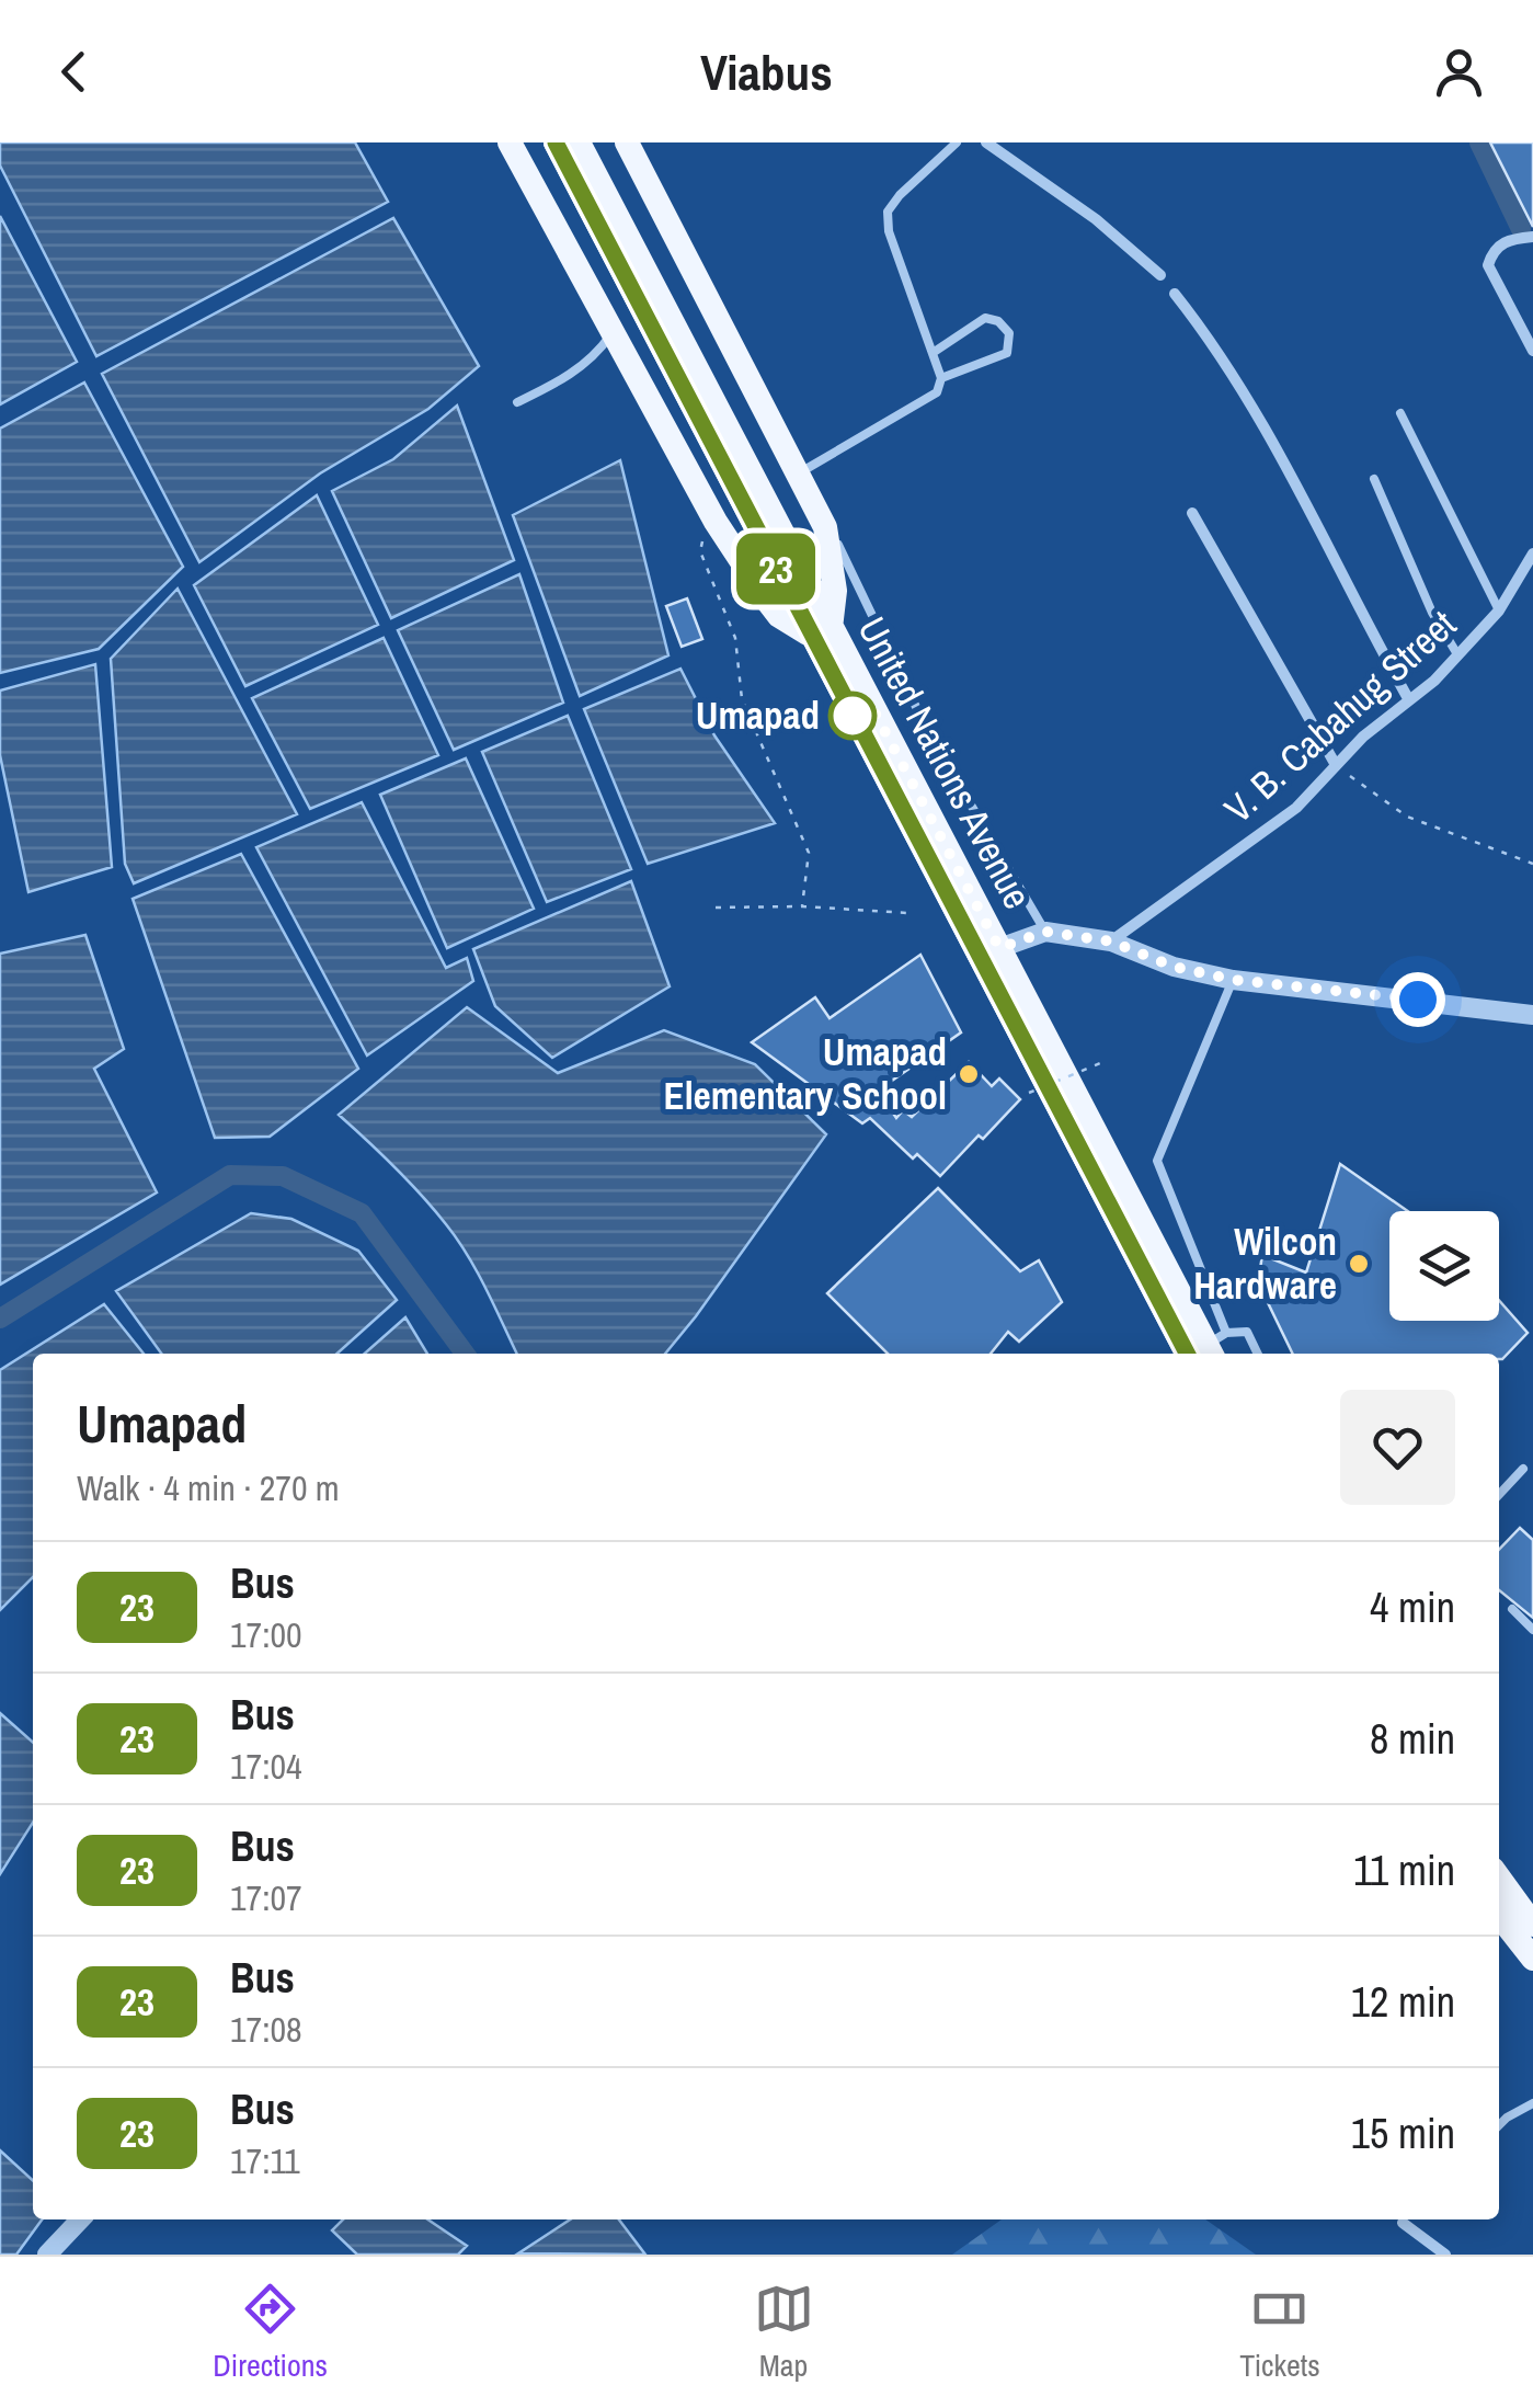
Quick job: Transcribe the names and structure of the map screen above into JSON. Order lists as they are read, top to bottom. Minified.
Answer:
{"streets":{"main road":["United Nations Avenue"],"street":["V. B. Cabahug Street"]},"places":["Umapad","Umapad Elementary School","Wilcon Hardware"],"lines":["bus line 23"],"page":{"header":"Viabus","on_map":"23","heading":["Umapad","Walk · 4 min · 270 m"],"list":[{"mark":"23","name":"Bus","note":"17:00","value":"4 min"},{"mark":"23","name":"Bus","note":"17:04","value":"8 min"},{"mark":"23","name":"Bus","note":"17:07","value":"11 min"},{"mark":"23","name":"Bus","note":"17:08","value":"12 min"},{"mark":"23","name":"Bus","note":"17:11","value":"15 min"}],"tabs":["Directions","Map","Tickets"]}}
